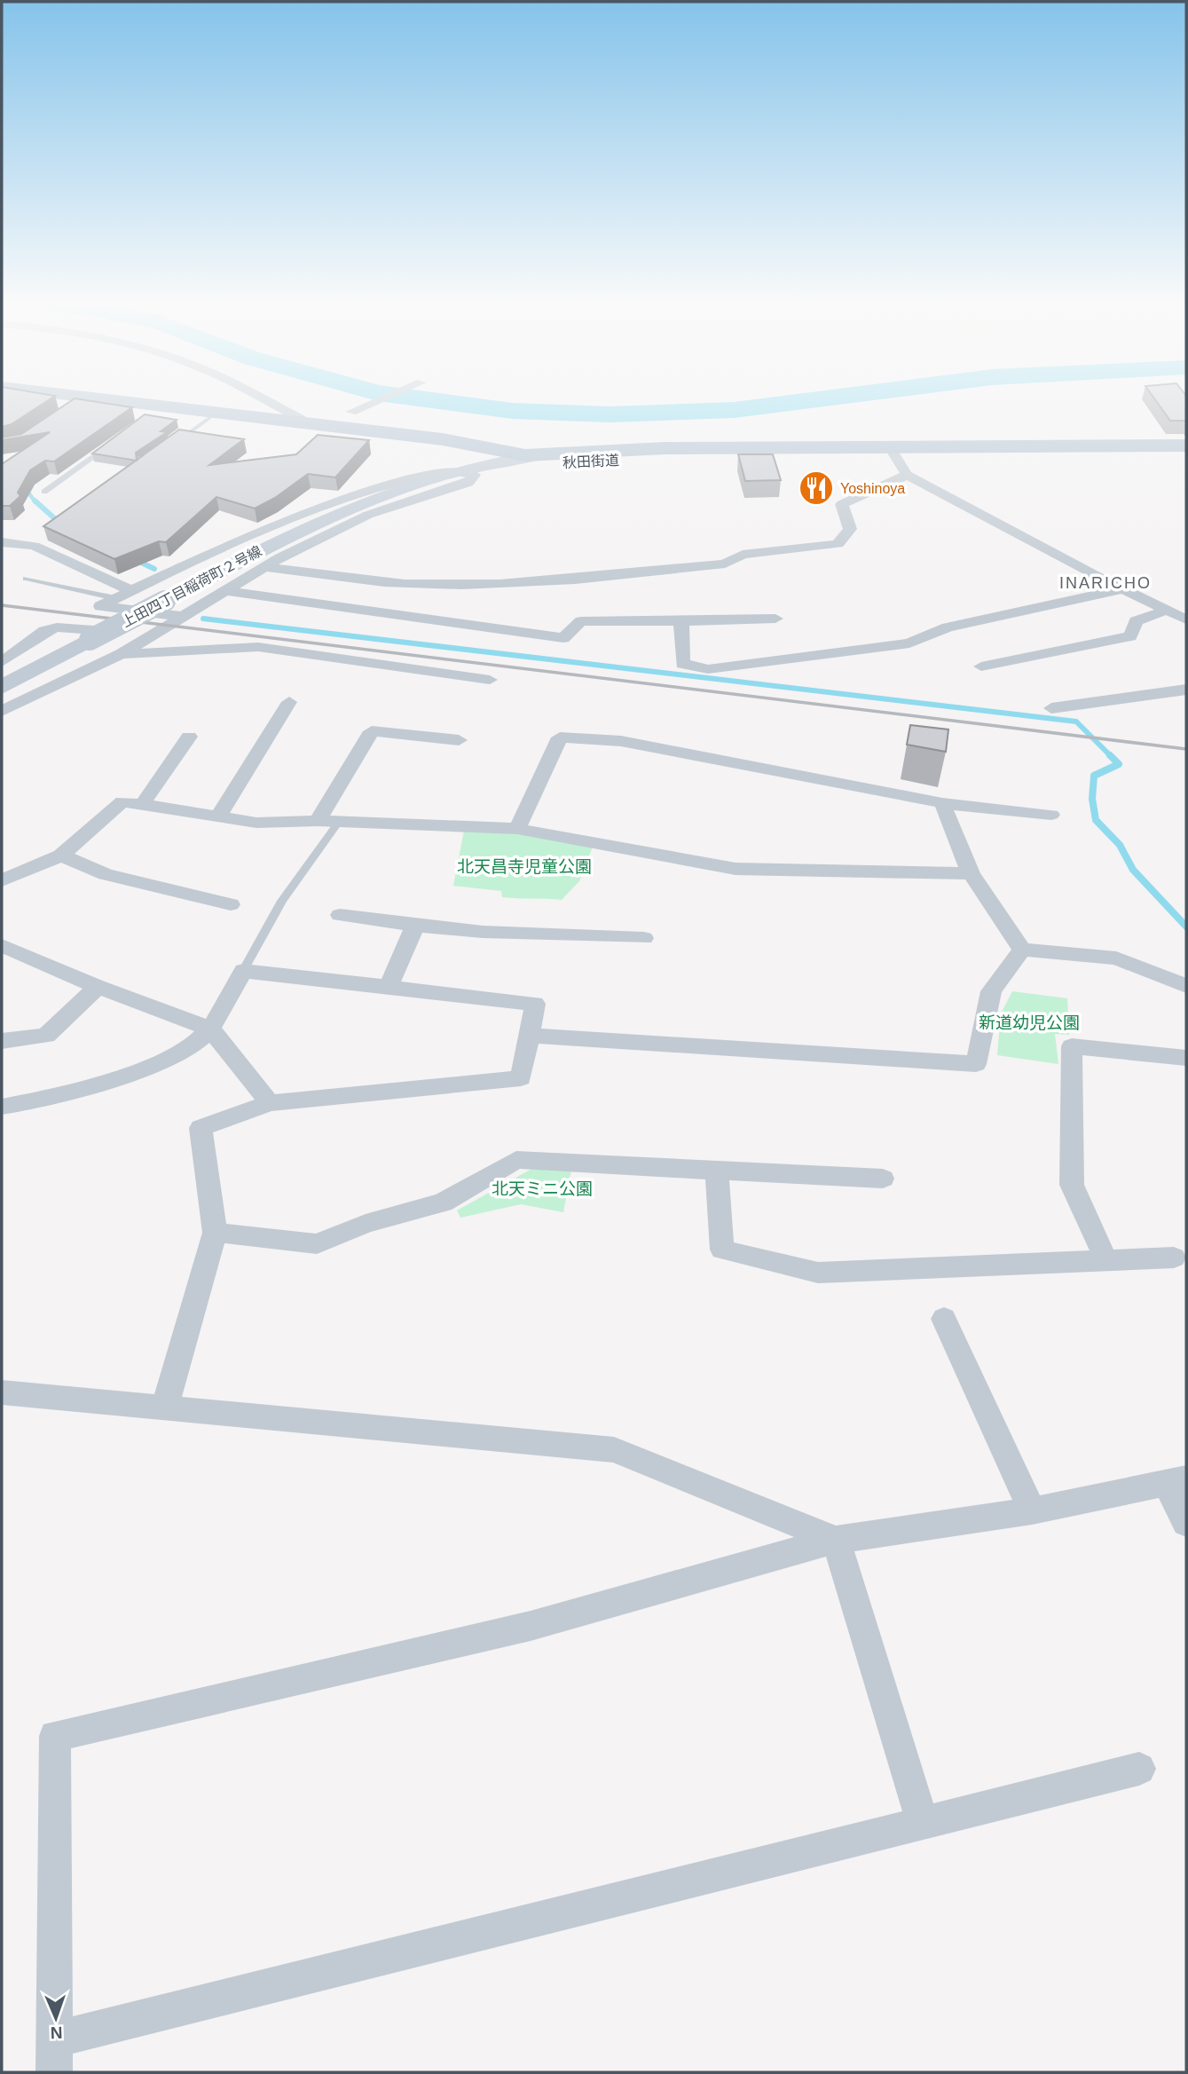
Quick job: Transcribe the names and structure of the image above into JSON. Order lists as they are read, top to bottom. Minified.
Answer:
{"streets":{"main road":["秋田街道"],"street":["上田四丁目稲荷町２号線"]},"crossings":[["秋田街道","上田四丁目稲荷町２号線"]],"districts":["INARICHO"],"parks":["北天昌寺児童公園","新道幼児公園","北天ミニ公園"],"places":{"restaurant":["Yoshinoya"]},"north":"bottom"}
